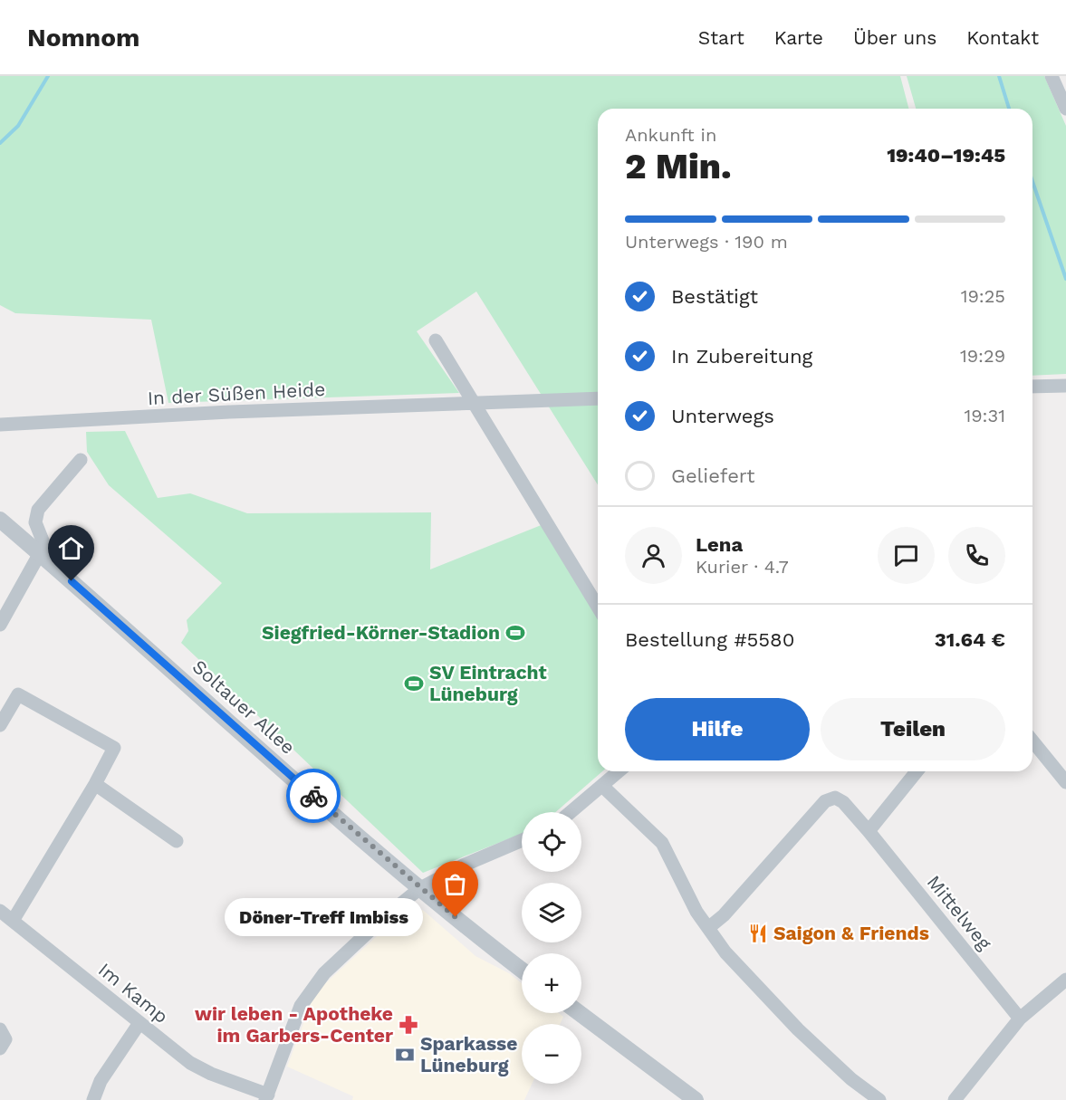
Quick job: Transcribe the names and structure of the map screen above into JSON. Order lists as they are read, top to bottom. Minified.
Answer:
{"streets":{"street":["In der Süßen Heide","Soltauer Allee","Mittelweg","Im Kamp"]},"places":{"sports":["Siegfried-Körner-Stadion","SV Eintracht Lüneburg"],"other":["Döner-Treff Imbiss"],"restaurant":["Saigon & Friends"],"pharmacy":["wir leben - Apotheke im Garbers-Center"],"bank":["Sparkasse Lüneburg"]},"page":{"header":"Nomnom","nav":["Start","Karte","Über uns","Kontakt"],"heading":["2 Min.","Ankunft in","19:40–19:45"],"panel":["Lena","Kurier · 4.7","Bestellung #5580","31.64 €"],"bar":"Unterwegs · 190 m","list":[["Bestätigt","19:25"],["In Zubereitung","19:29"],["Unterwegs","19:31"],"Geliefert"],"buttons":["Hilfe","Teilen"],"map_buttons":["+","−"],"bubble":"Döner-Treff Imbiss"}}
